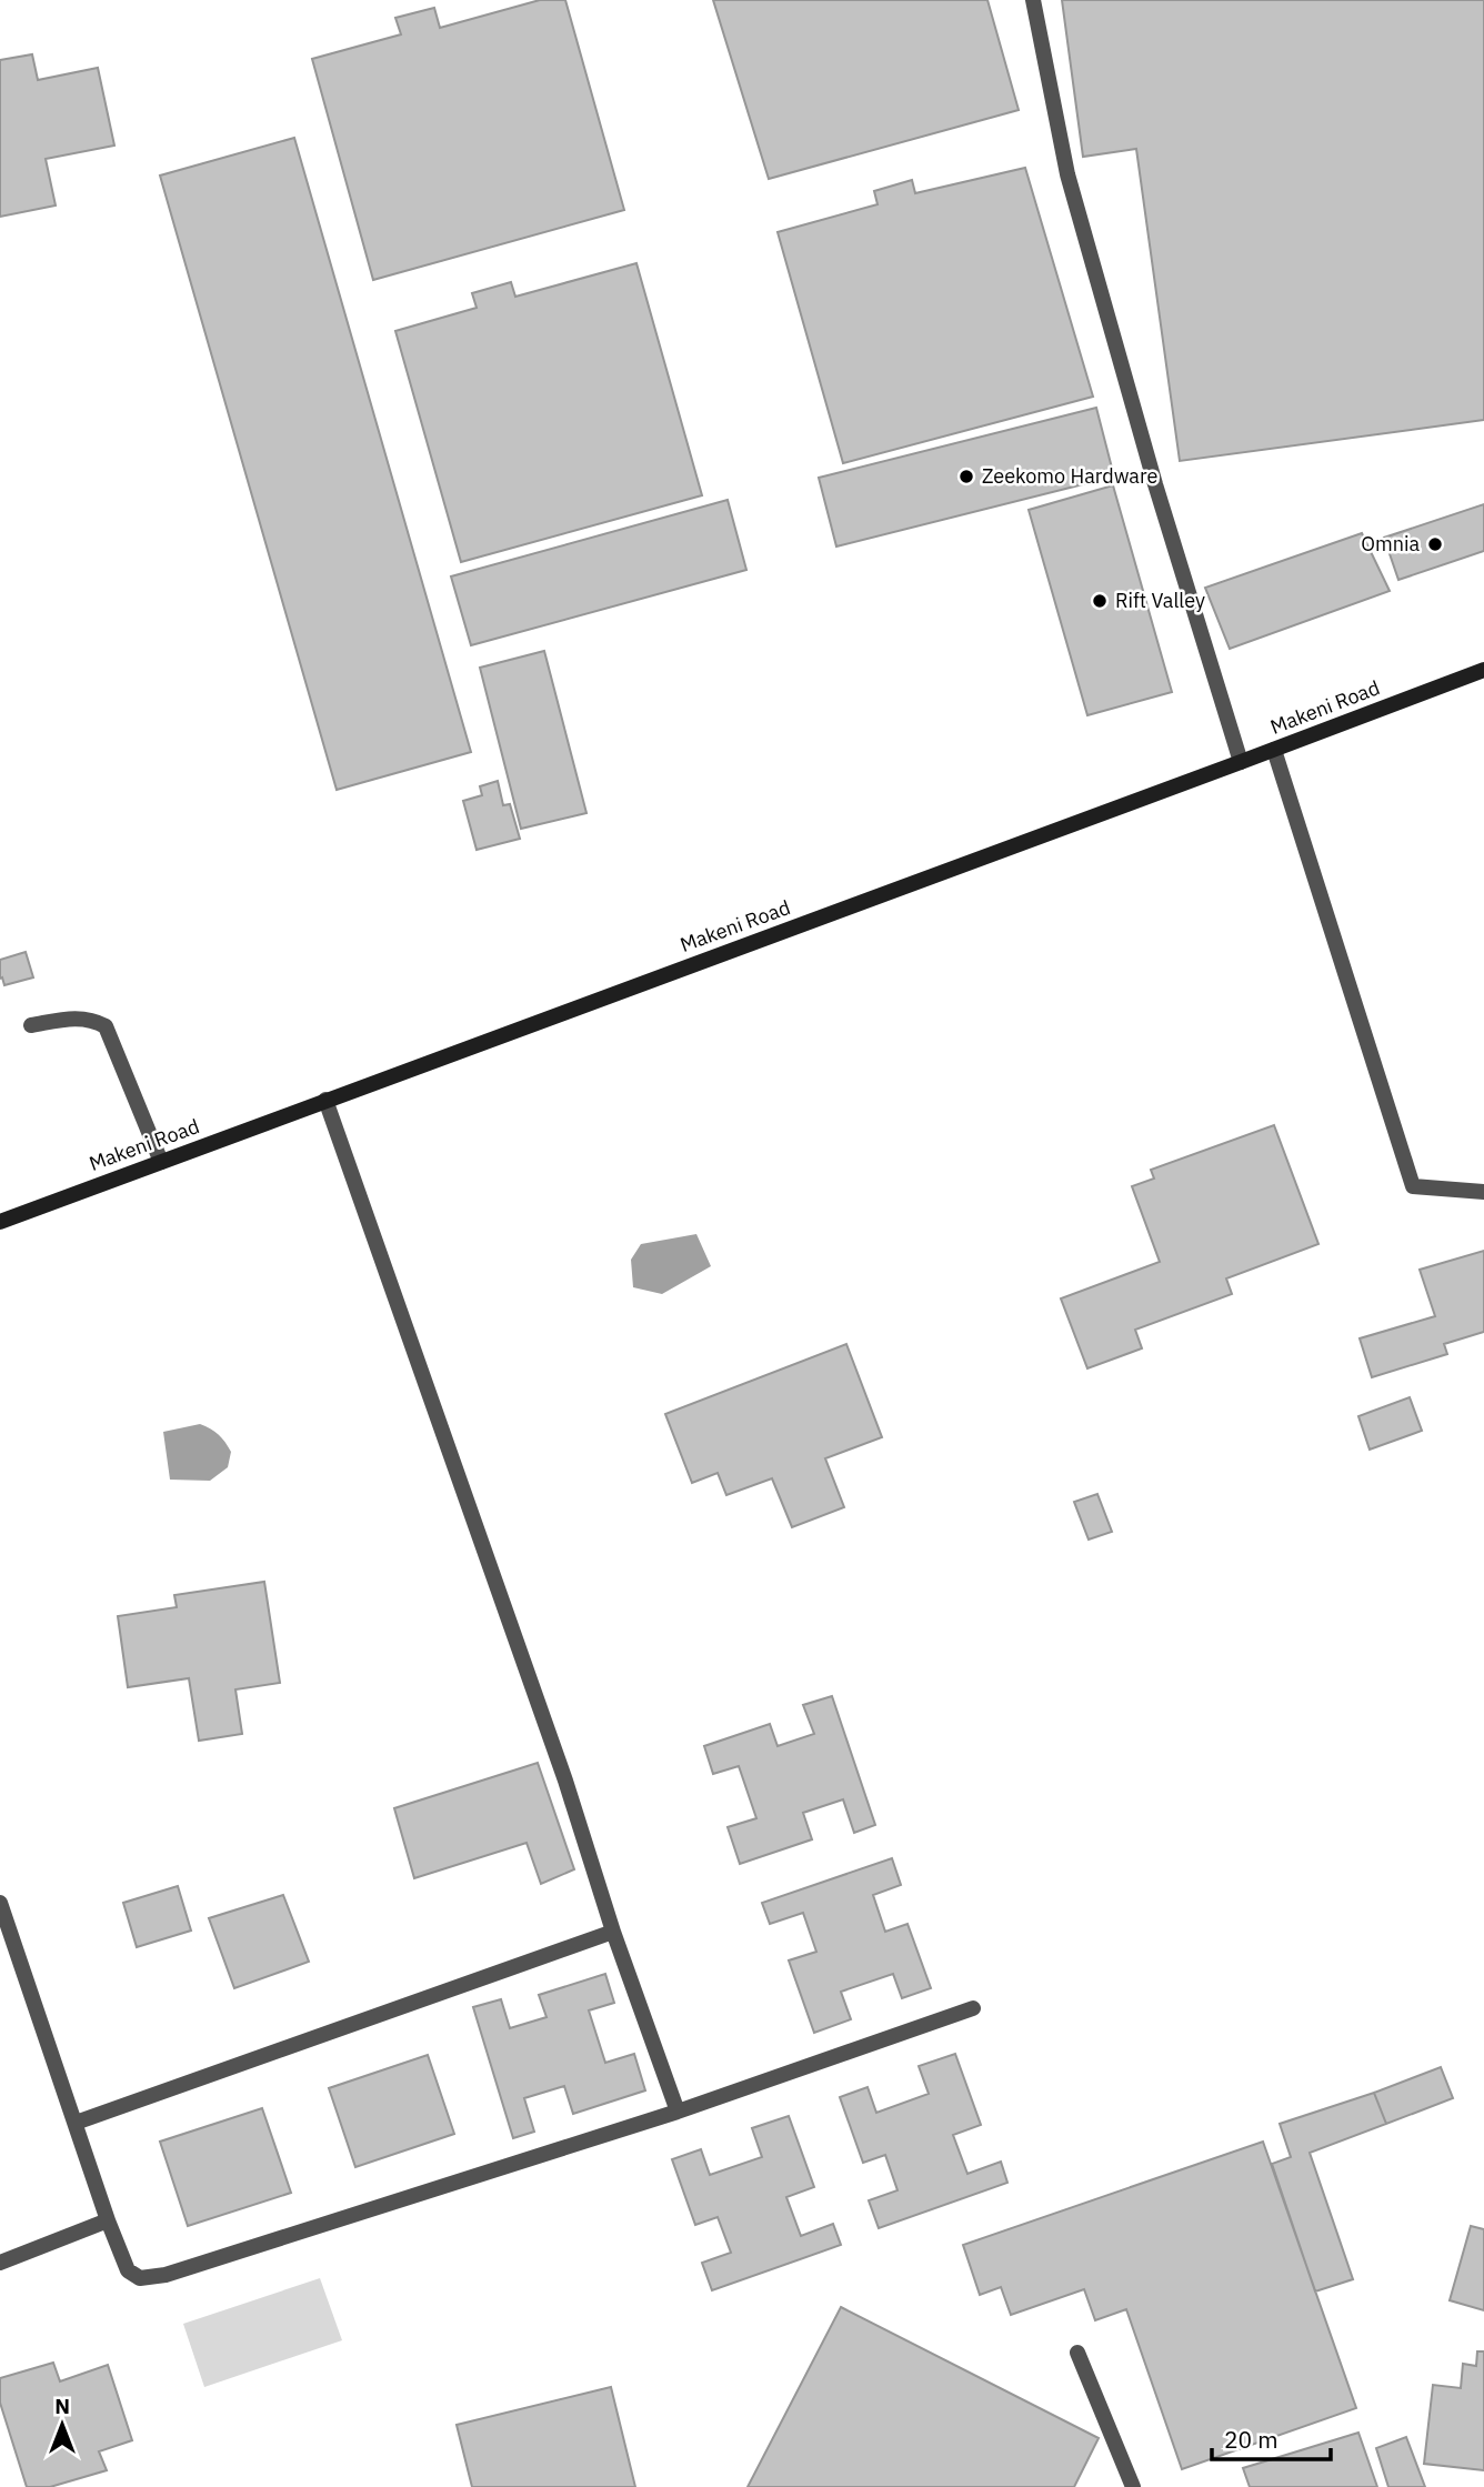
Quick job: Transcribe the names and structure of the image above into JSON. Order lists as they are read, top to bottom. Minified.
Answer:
{"streets":{"main road":["Makeni Road"]},"places":["Zeekomo Hardware","Omnia","Rift Valley"],"scale_bar":"20 m","north":"top"}
